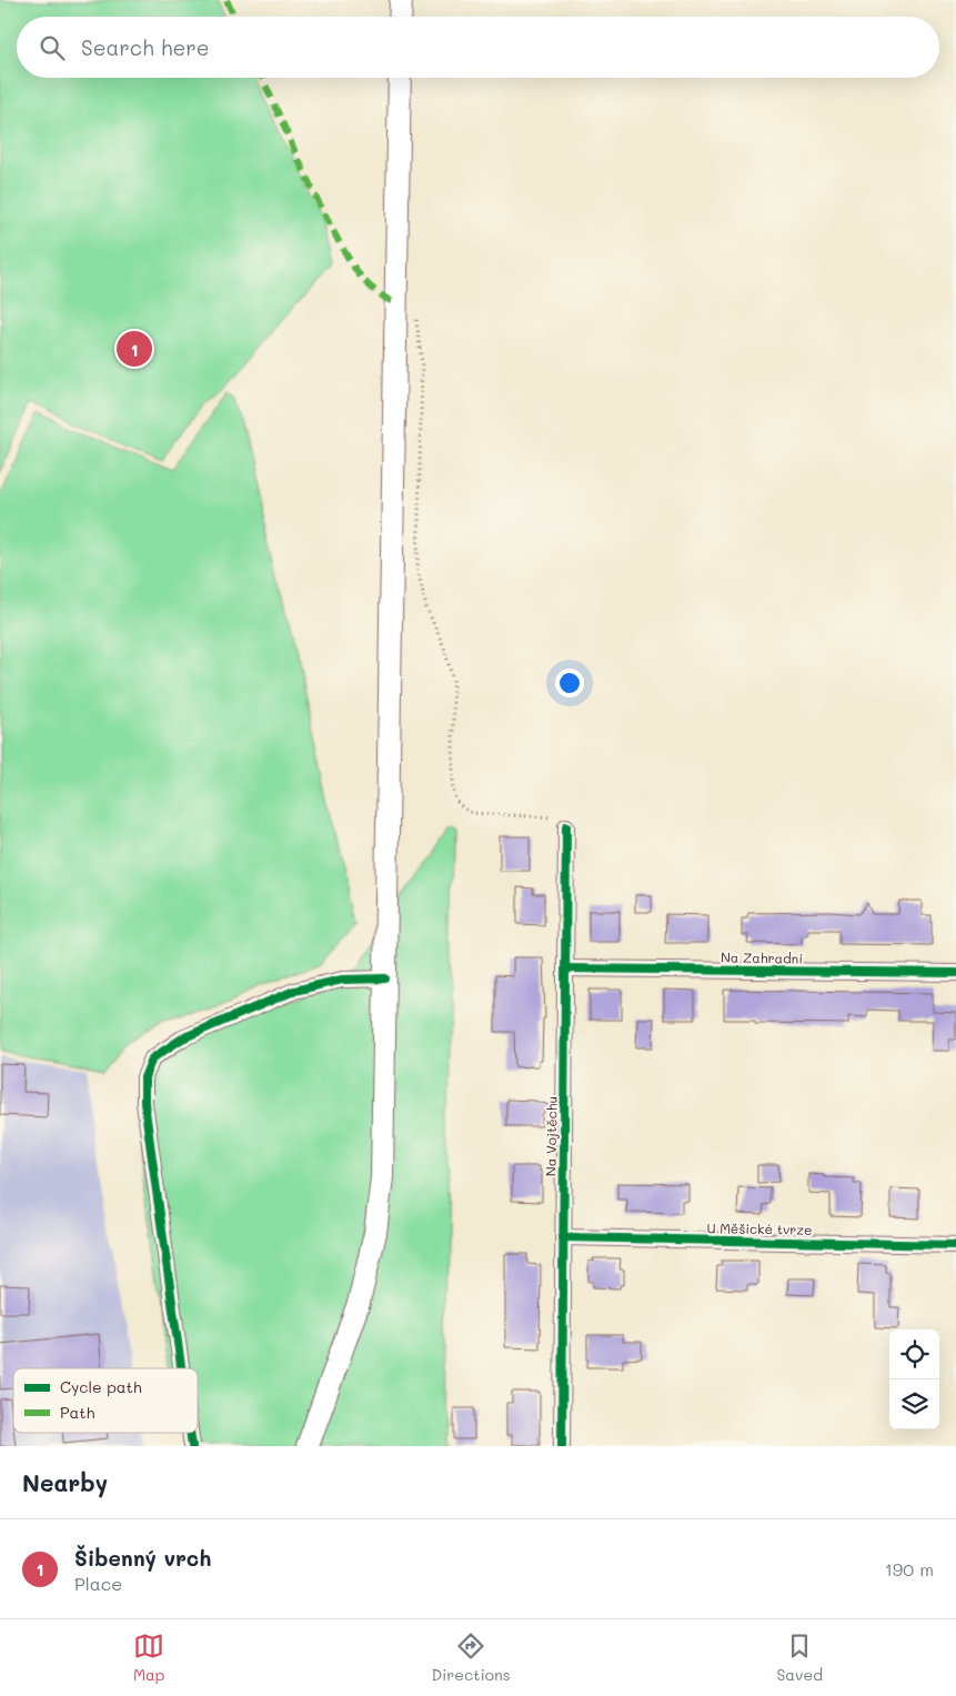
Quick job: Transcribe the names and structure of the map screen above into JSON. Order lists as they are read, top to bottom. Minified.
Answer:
{"streets":{"street":["Na Zahradní","Na Vojtěchu","U Měšické tvrze"]},"crossings":[["Na Zahradní","Na Vojtěchu"],["Na Vojtěchu","U Měšické tvrze"]],"legend":["Cycle path","Path"],"page":{"search":"Search here","pins":"1","heading":"Nearby","list":[{"mark":"1","name":"Šibenný vrch","note":"Place","value":"190 m"}],"nav":["Map","Directions","Saved"]}}
